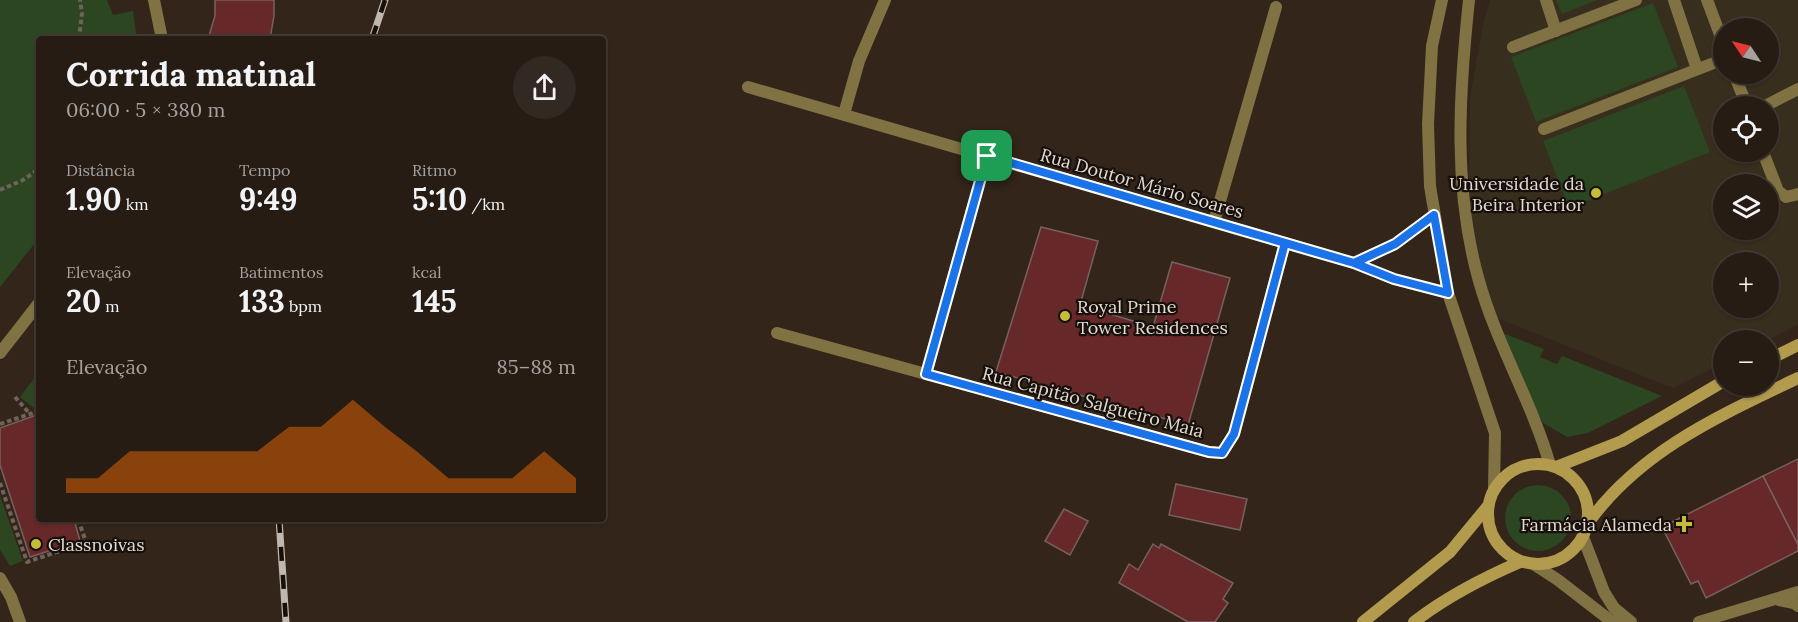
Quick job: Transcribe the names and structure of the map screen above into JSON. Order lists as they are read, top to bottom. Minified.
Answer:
{"streets":{"street":["Rua Doutor Mário Soares","Rua Capitão Salgueiro Maia"]},"crossings":[["Rua Doutor Mário Soares","Rua Capitão Salgueiro Maia"]],"places":{"other":["Universidade da Beira Interior","Royal Prime Tower Residences","Classnoivas"],"health":["Farmácia Alameda"]},"north":"top left","page":{"map_buttons":["+","−"],"heading":["Corrida matinal","06:00 · 5 × 380 m"],"stats":[["Distância","1.90 km"],["Tempo","9:49"],["Ritmo","5:10 /km"],["Elevação","20 m"],["Batimentos","133 bpm"],["kcal","145"]],"chart":["Elevação","85–88 m"]}}
